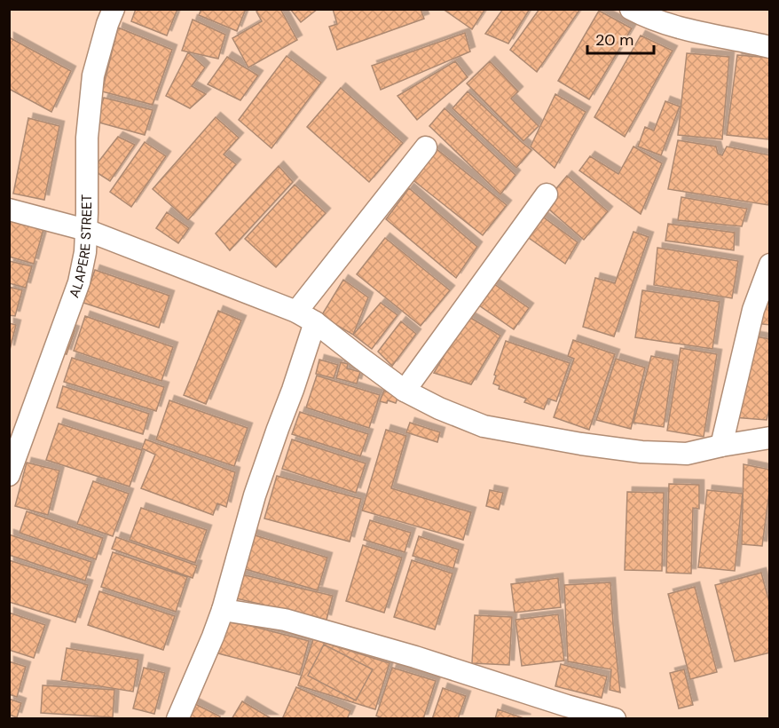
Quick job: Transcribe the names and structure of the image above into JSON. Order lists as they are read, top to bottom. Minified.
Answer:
{"streets":{"street":["ALAPERE STREET"]},"scale_bar":"20 m"}
